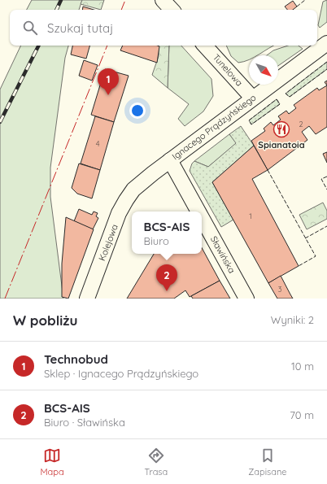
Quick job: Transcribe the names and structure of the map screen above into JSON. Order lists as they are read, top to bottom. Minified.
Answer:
{"streets":{"street":["Tunelowa","Ignacego Prądzyńskiego","Kolejowa","Sławińska"]},"crossings":[["Tunelowa","Ignacego Prądzyńskiego"],["Ignacego Prądzyńskiego","Kolejowa"],["Ignacego Prądzyńskiego","Sławińska"]],"places":{"restaurant":["Spianatoia"]},"house_numbers":["2","4","1","3"],"north":"bottom right","page":{"search":"Szukaj tutaj","pins":["1","2"],"popup":["BCS-AIS","Biuro"],"heading":["W pobliżu","Wyniki: 2"],"list":[{"mark":"1","name":"Technobud","note":"Sklep · Ignacego Prądzyńskiego","value":"10 m"},{"mark":"2","name":"BCS-AIS","note":"Biuro · Sławińska","value":"70 m"}],"nav":["Mapa","Trasa","Zapisane"]}}
